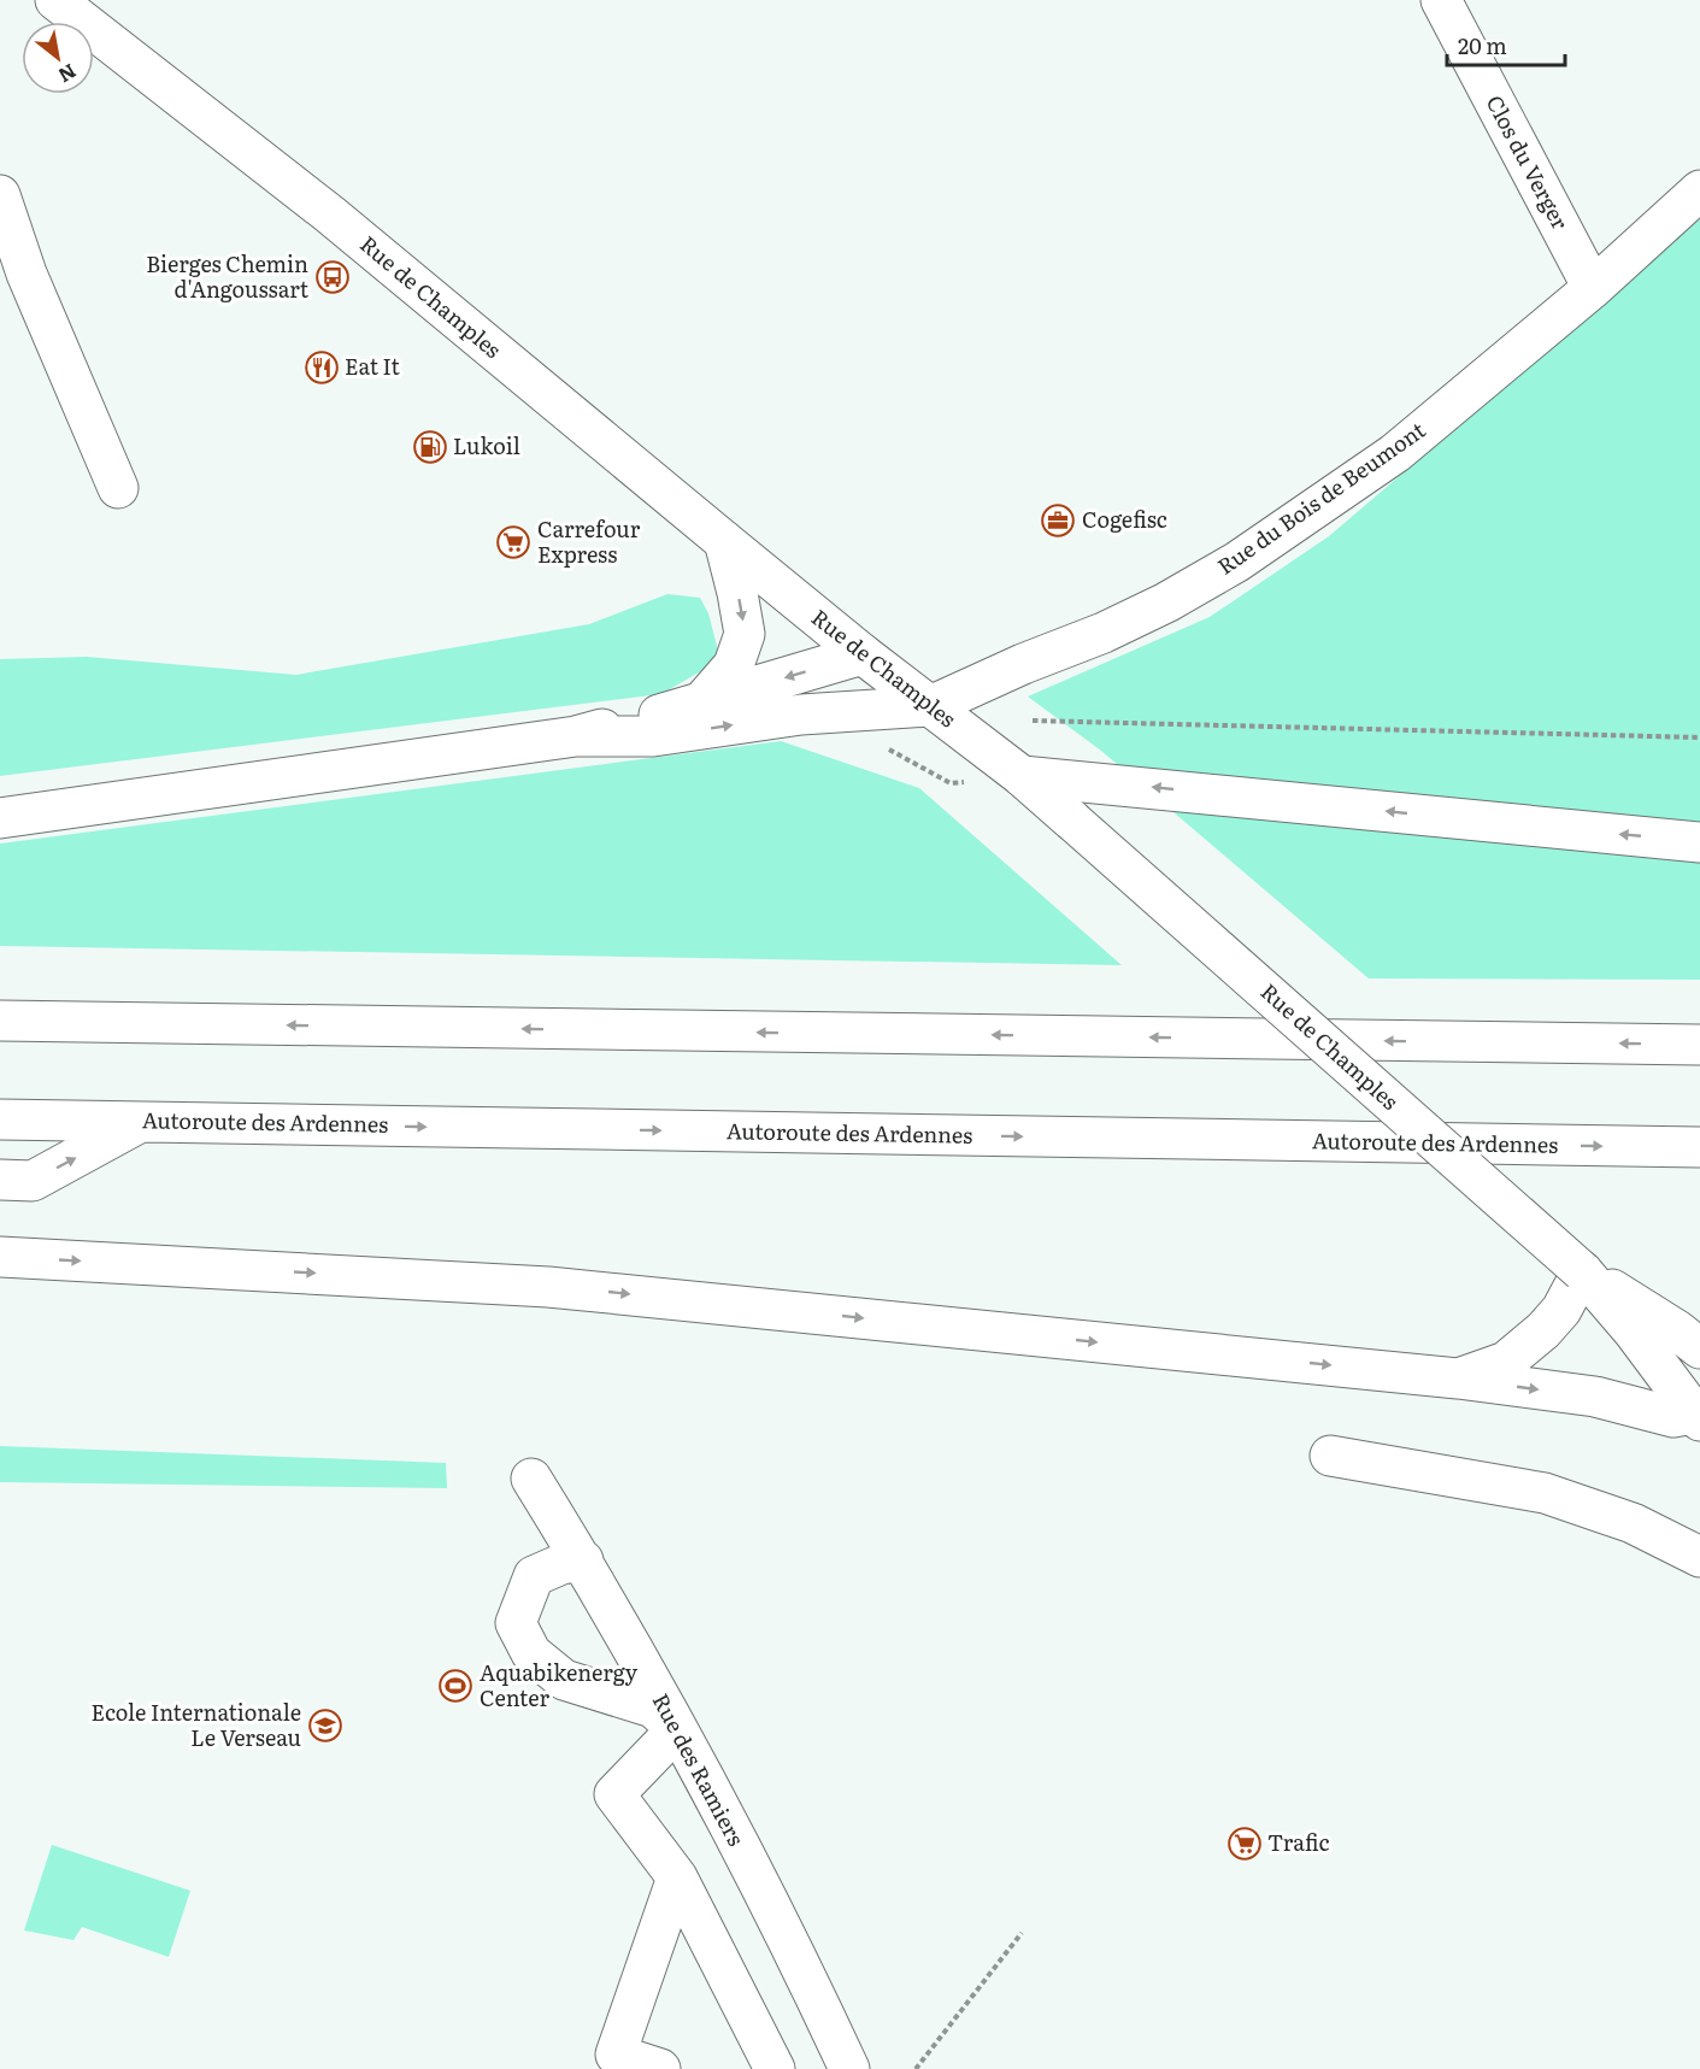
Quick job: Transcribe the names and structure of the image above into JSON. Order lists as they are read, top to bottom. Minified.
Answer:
{"streets":{"main road":["Clos du Verger","Rue de Champles","Rue du Bois de Beumont","Autoroute des Ardennes","Rue des Ramiers"]},"crossings":[["Clos du Verger","Rue du Bois de Beumont"],["Rue de Champles","Rue du Bois de Beumont"]],"places":{"bus stop":["Bierges Chemin d'Angoussart"],"restaurant":["Eat It"],"fuel station":["Lukoil"],"office":["Cogefisc"],"supermarket":["Carrefour Express","Trafic"],"sports":["Aquabikenergy Center"],"school or university":["Ecole Internationale Le Verseau"]},"scale_bar":"20 m","north":"bottom right"}
